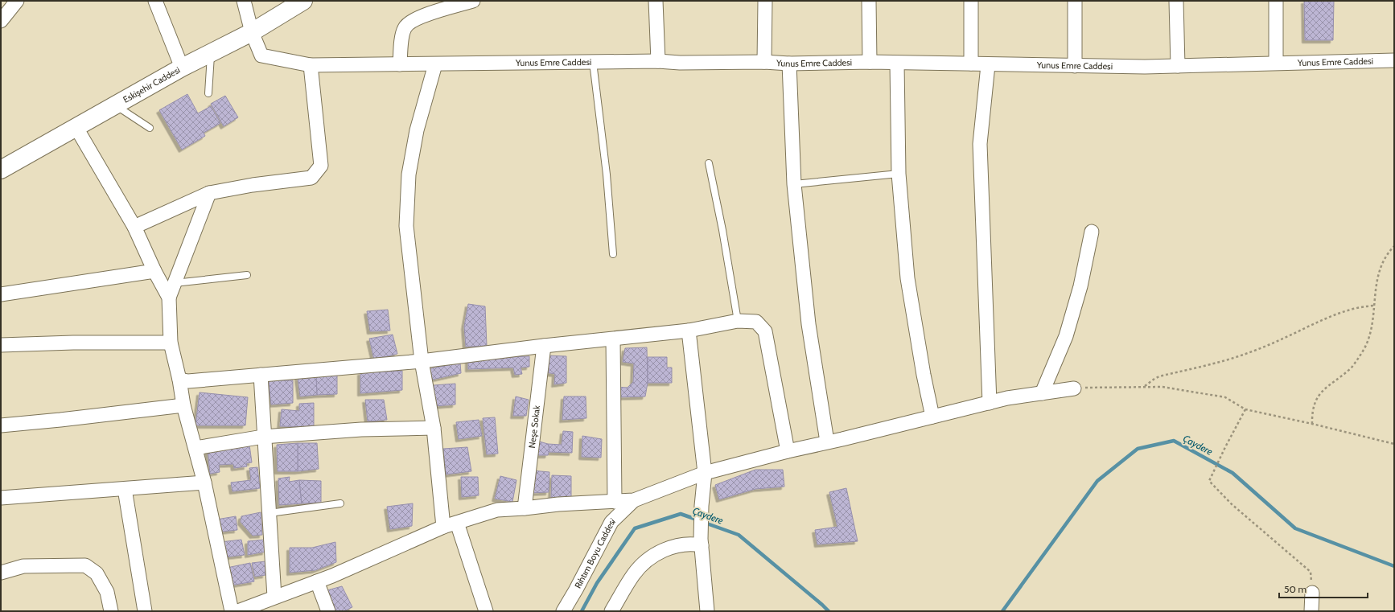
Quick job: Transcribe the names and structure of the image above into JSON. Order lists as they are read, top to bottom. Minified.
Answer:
{"streets":{"main road":["Eskişehir Caddesi"],"street":["Yunus Emre Caddesi","Neşe Sokak","Rıhtım Boyu Caddesi"]},"crossings":[["Yunus Emre Caddesi","Eskişehir Caddesi"]],"water":["Çaydere"],"scale_bar":"50 m"}
